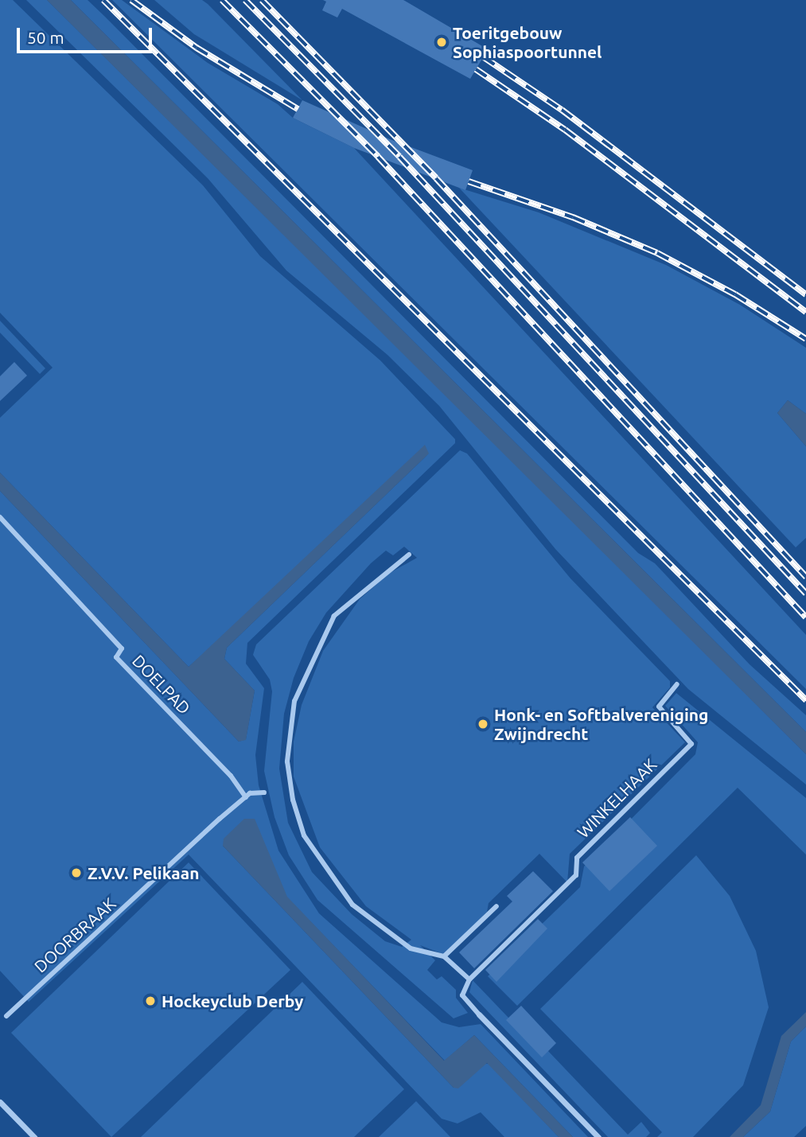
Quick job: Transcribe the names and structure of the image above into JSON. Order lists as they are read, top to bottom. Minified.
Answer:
{"streets":{"street":["DOELPAD","WINKELHAAK","DOORBRAAK"]},"crossings":[["DOELPAD","DOORBRAAK"]],"places":["Toeritgebouw Sophiaspoortunnel","Honk- en Softbalvereniging Zwijndrecht","Z.V.V. Pelikaan","Hockeyclub Derby"],"scale_bar":"50 m"}
